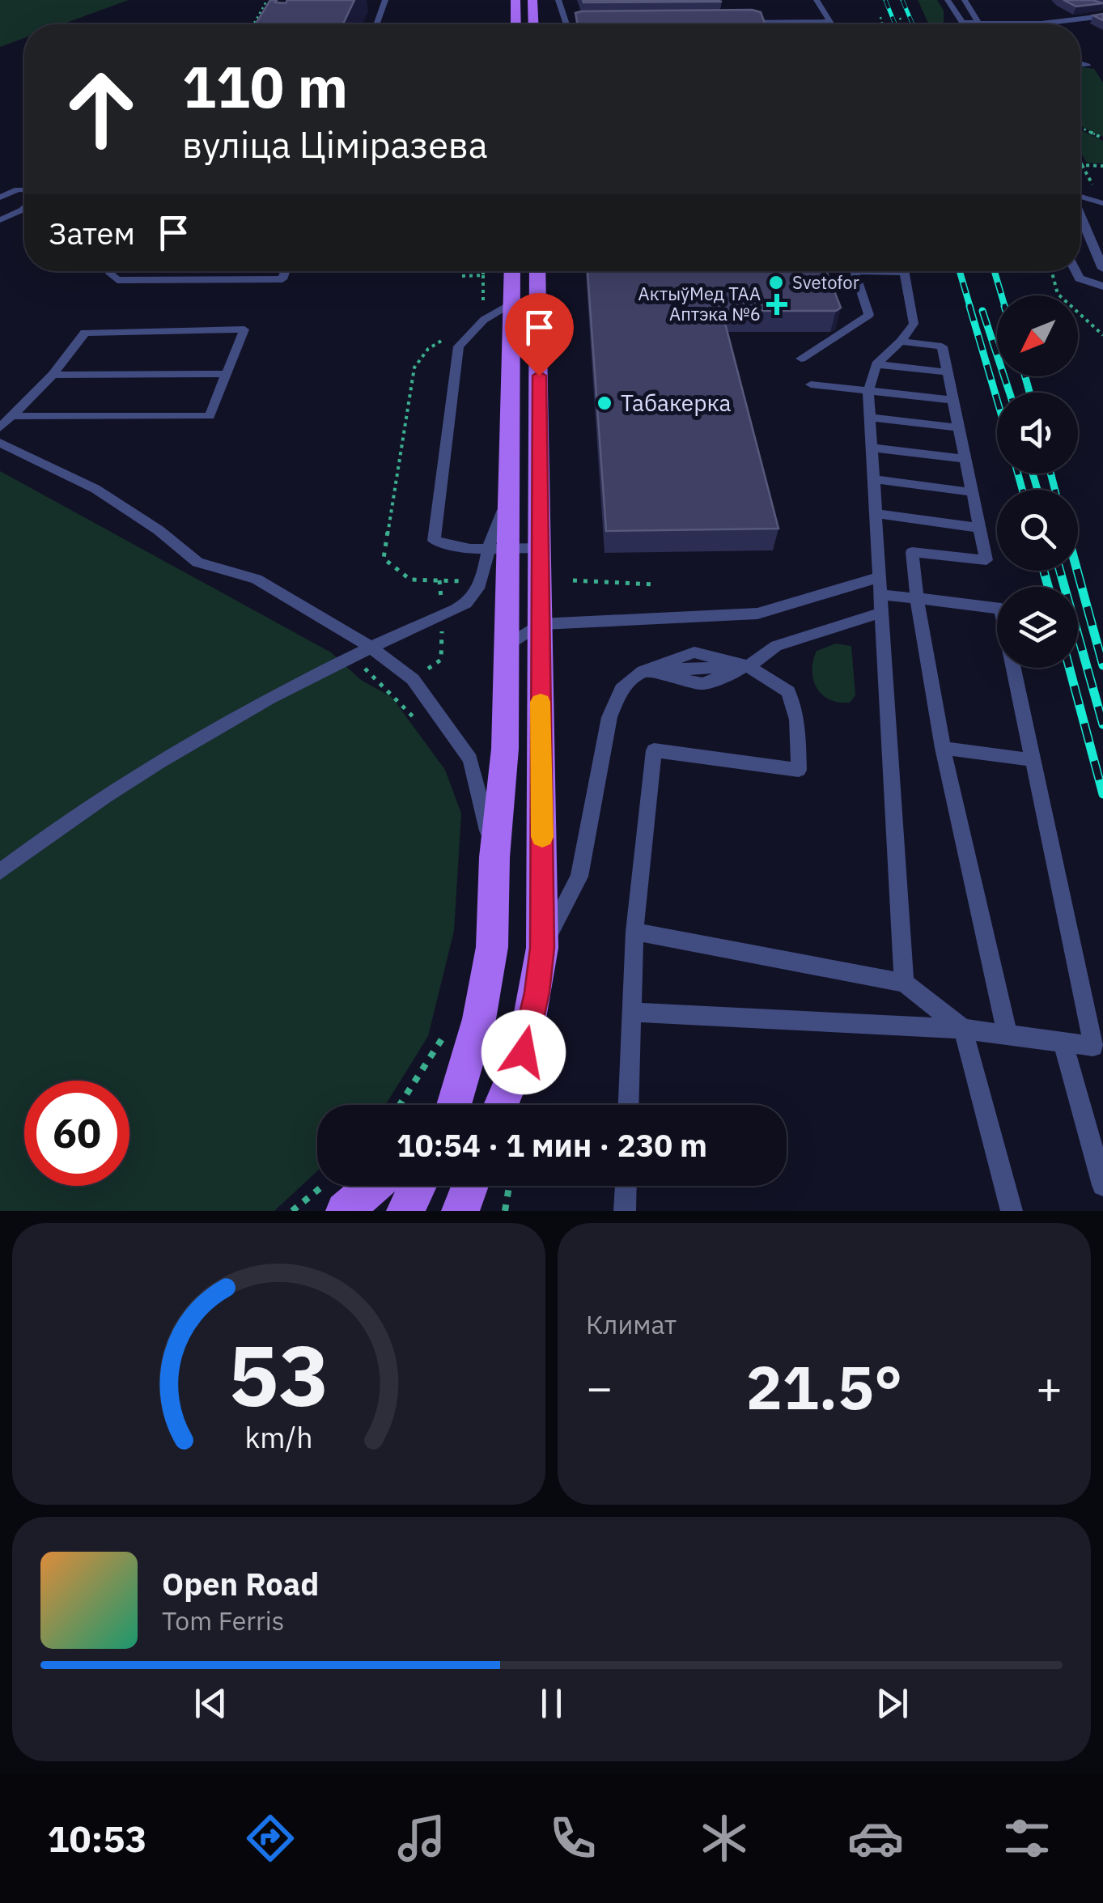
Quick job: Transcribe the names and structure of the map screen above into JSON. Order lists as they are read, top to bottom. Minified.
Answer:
{"places":{"other":["Svetofor","Табакерка"],"health":["АктыўМед ТАА Аптэка №6"]},"north":"bottom left","page":{"turn":["110 m","вуліца Ціміразева"],"then":"Затем","limit":"60","trip":"10:54 · 1 мин · 230 m","tile":"Климат","heat":["−","21.5°","+"],"song":["Open Road","Tom Ferris"],"tabs":"10:53","gauge":["53","km/h"]}}
